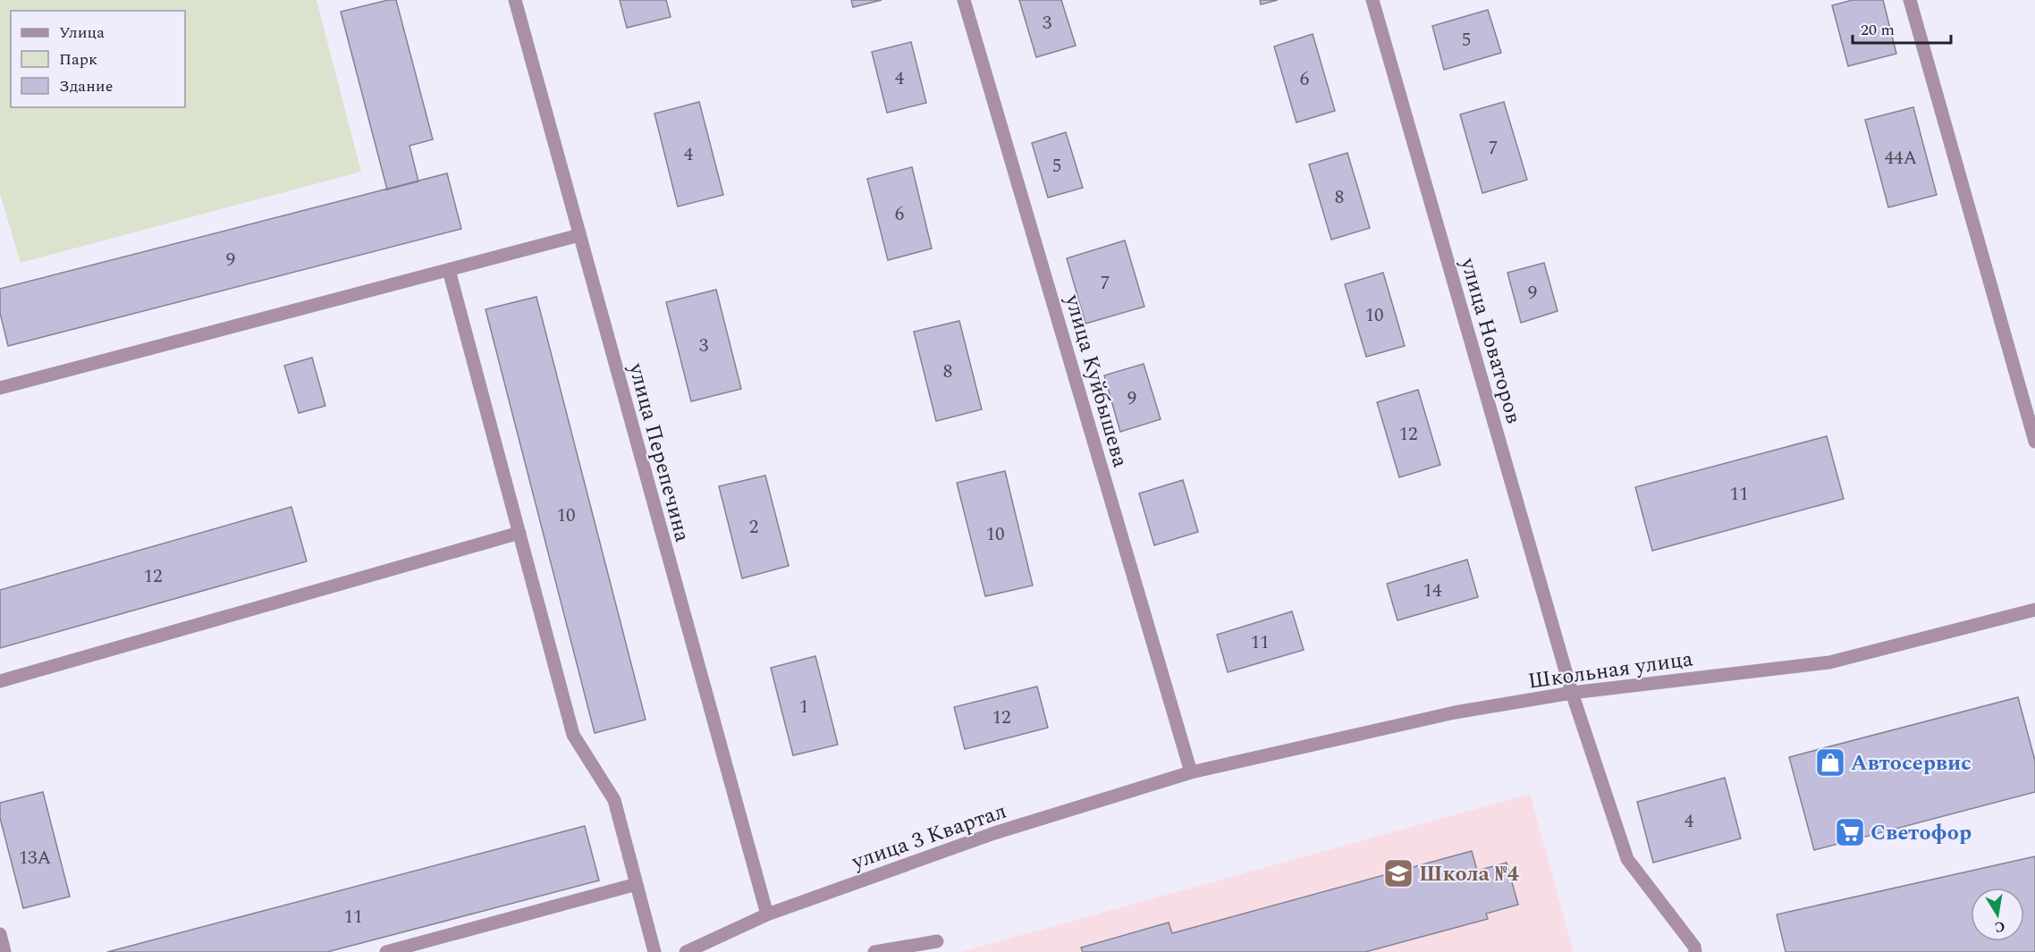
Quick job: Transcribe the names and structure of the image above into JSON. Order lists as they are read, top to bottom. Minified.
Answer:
{"streets":{"street":["улица Новаторов","улица Куйбышева","улица Перепечина","Школьная улица","улица 3 Квартал"]},"crossings":[["улица Новаторов","Школьная улица"],["улица Куйбышева","Школьная улица"],["улица Куйбышева","улица 3 Квартал"],["улица Перепечина","улица 3 Квартал"],["Школьная улица","улица 3 Квартал"]],"places":{"shop":["Автосервис"],"supermarket":["Светофор"],"school or university":["Школа №4"]},"house_numbers":["3","5","4","6","7","4","44А","5","8","6","9","7","9","10","3","8","9","12","11","10","2","10","12","14","11","1","12","4","13А","11"],"legend":["Улица","Парк","Здание"],"scale_bar":"20 m","north":"bottom"}
